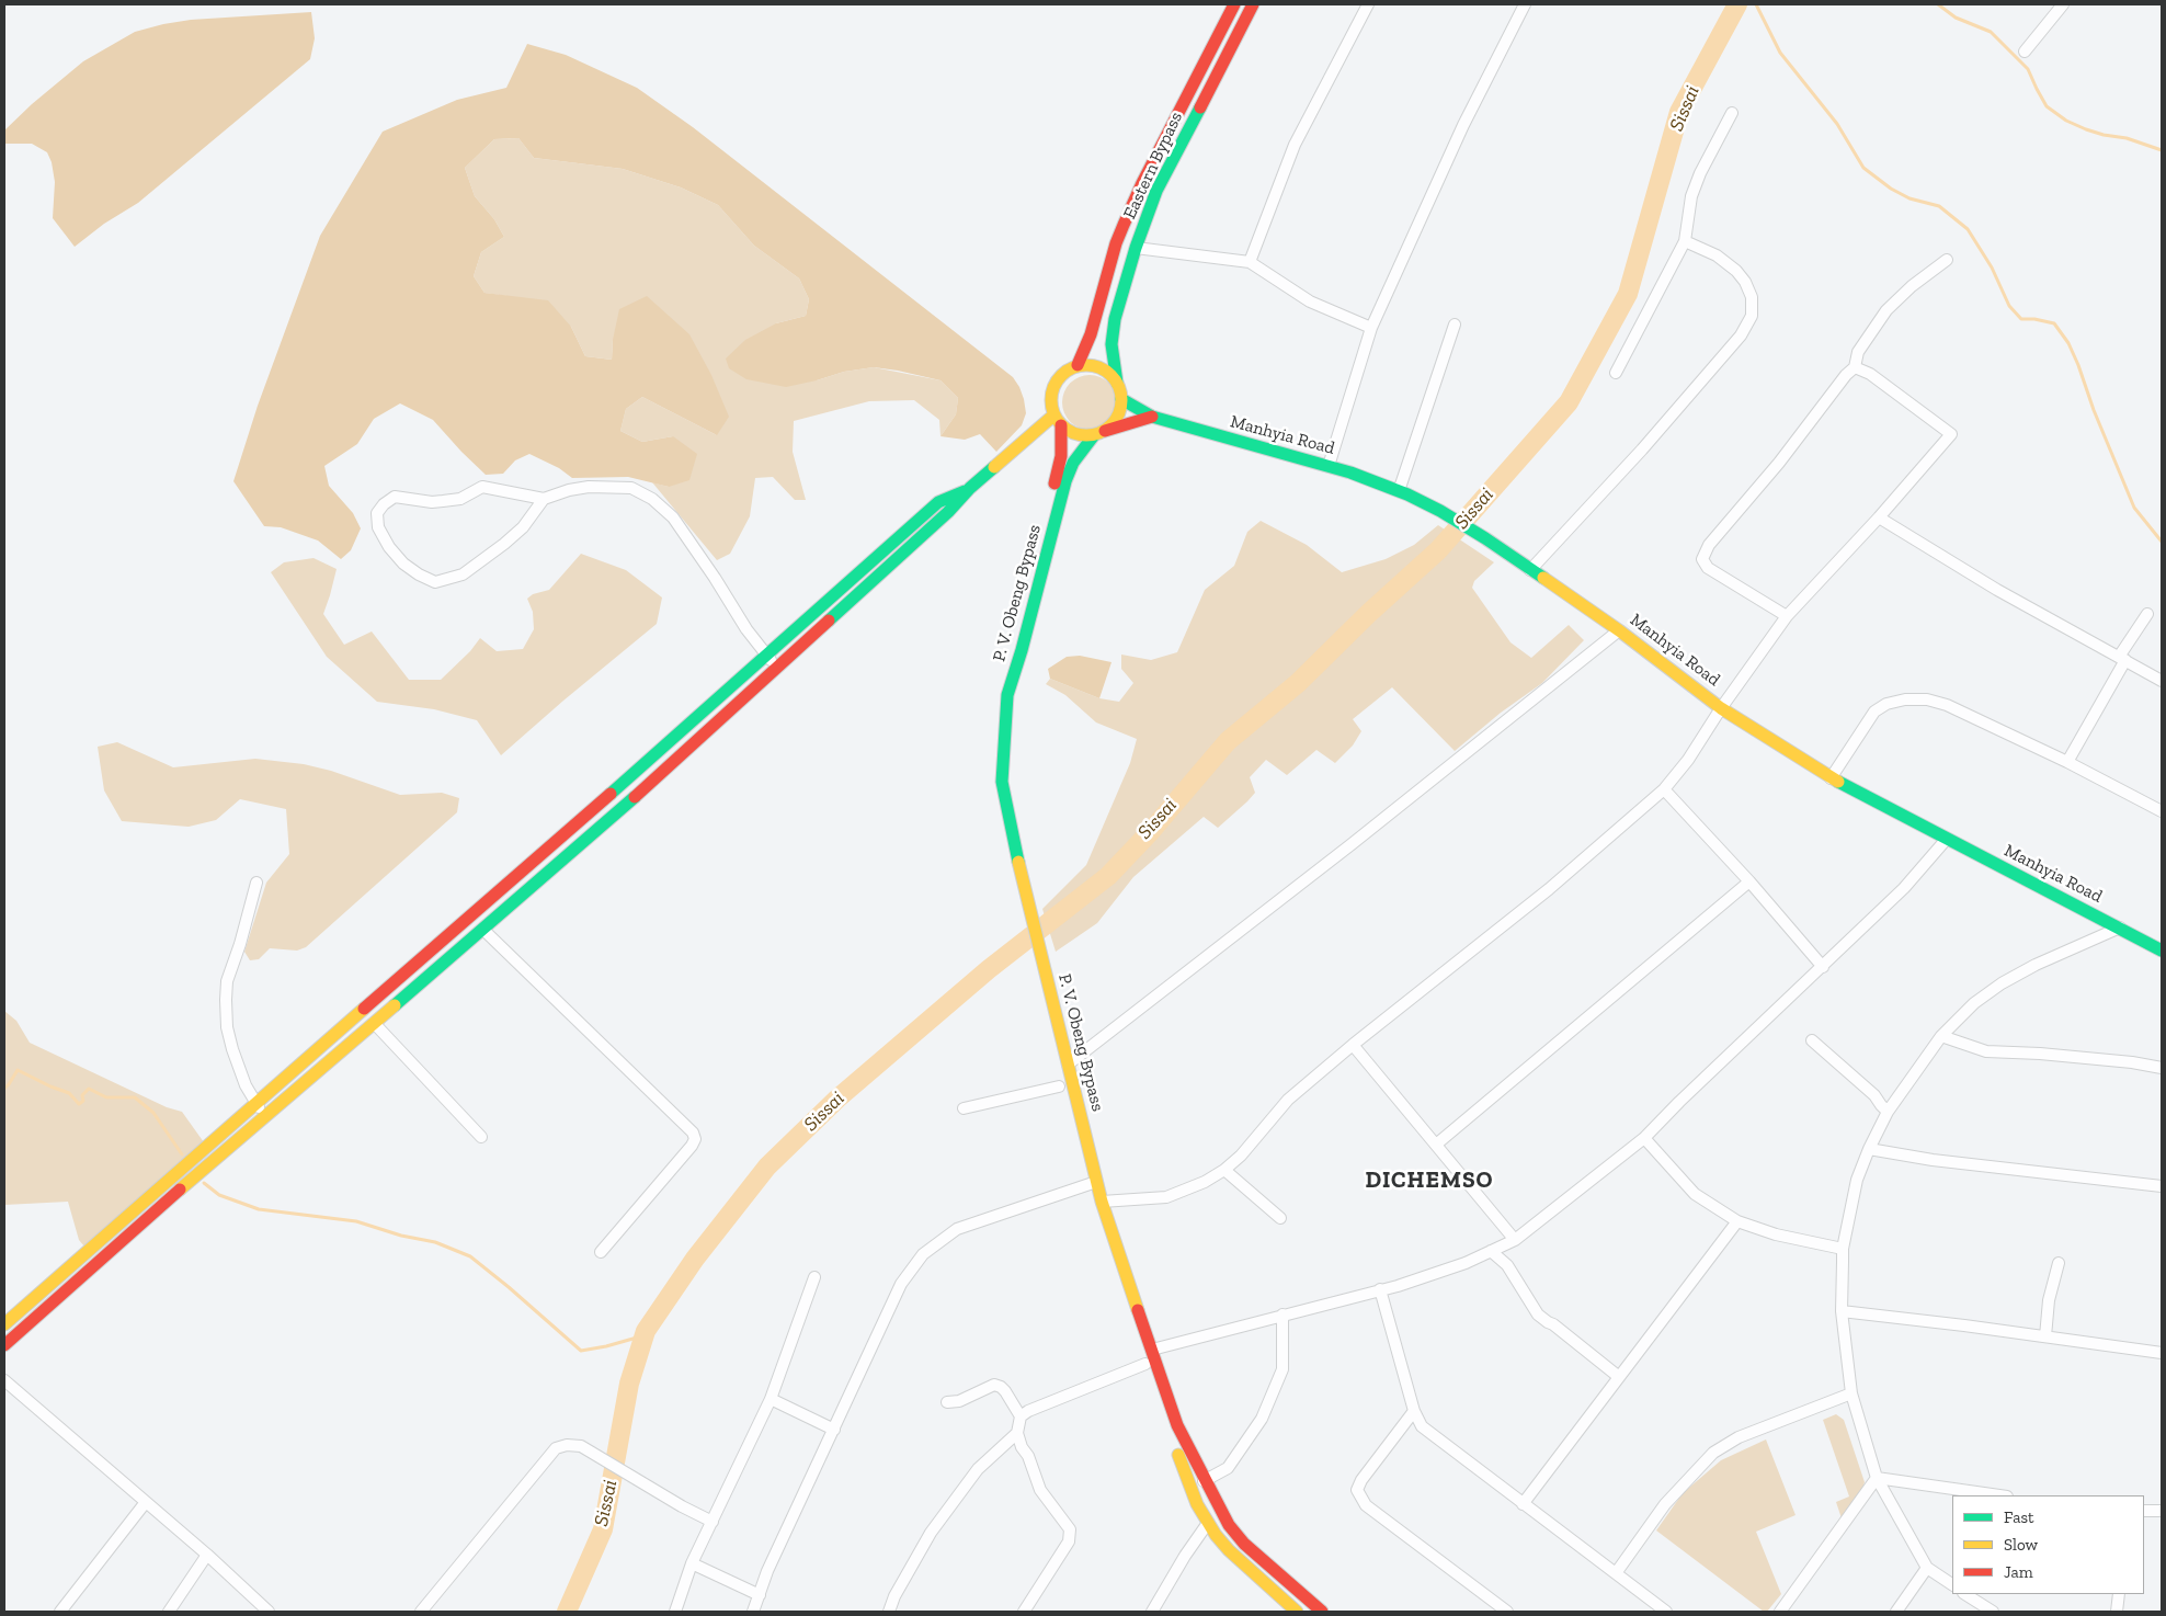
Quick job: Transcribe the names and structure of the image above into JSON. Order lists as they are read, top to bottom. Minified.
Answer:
{"streets":{"main road":["Eastern Bypass","Manhyia Road","P. V. Obeng Bypass"]},"crossings":[["Eastern Bypass","Manhyia Road"],["Eastern Bypass","P. V. Obeng Bypass"],["Manhyia Road","P. V. Obeng Bypass"]],"districts":["DICHEMSO"],"water":["Sissai"],"legend":["Fast","Slow","Jam"]}
